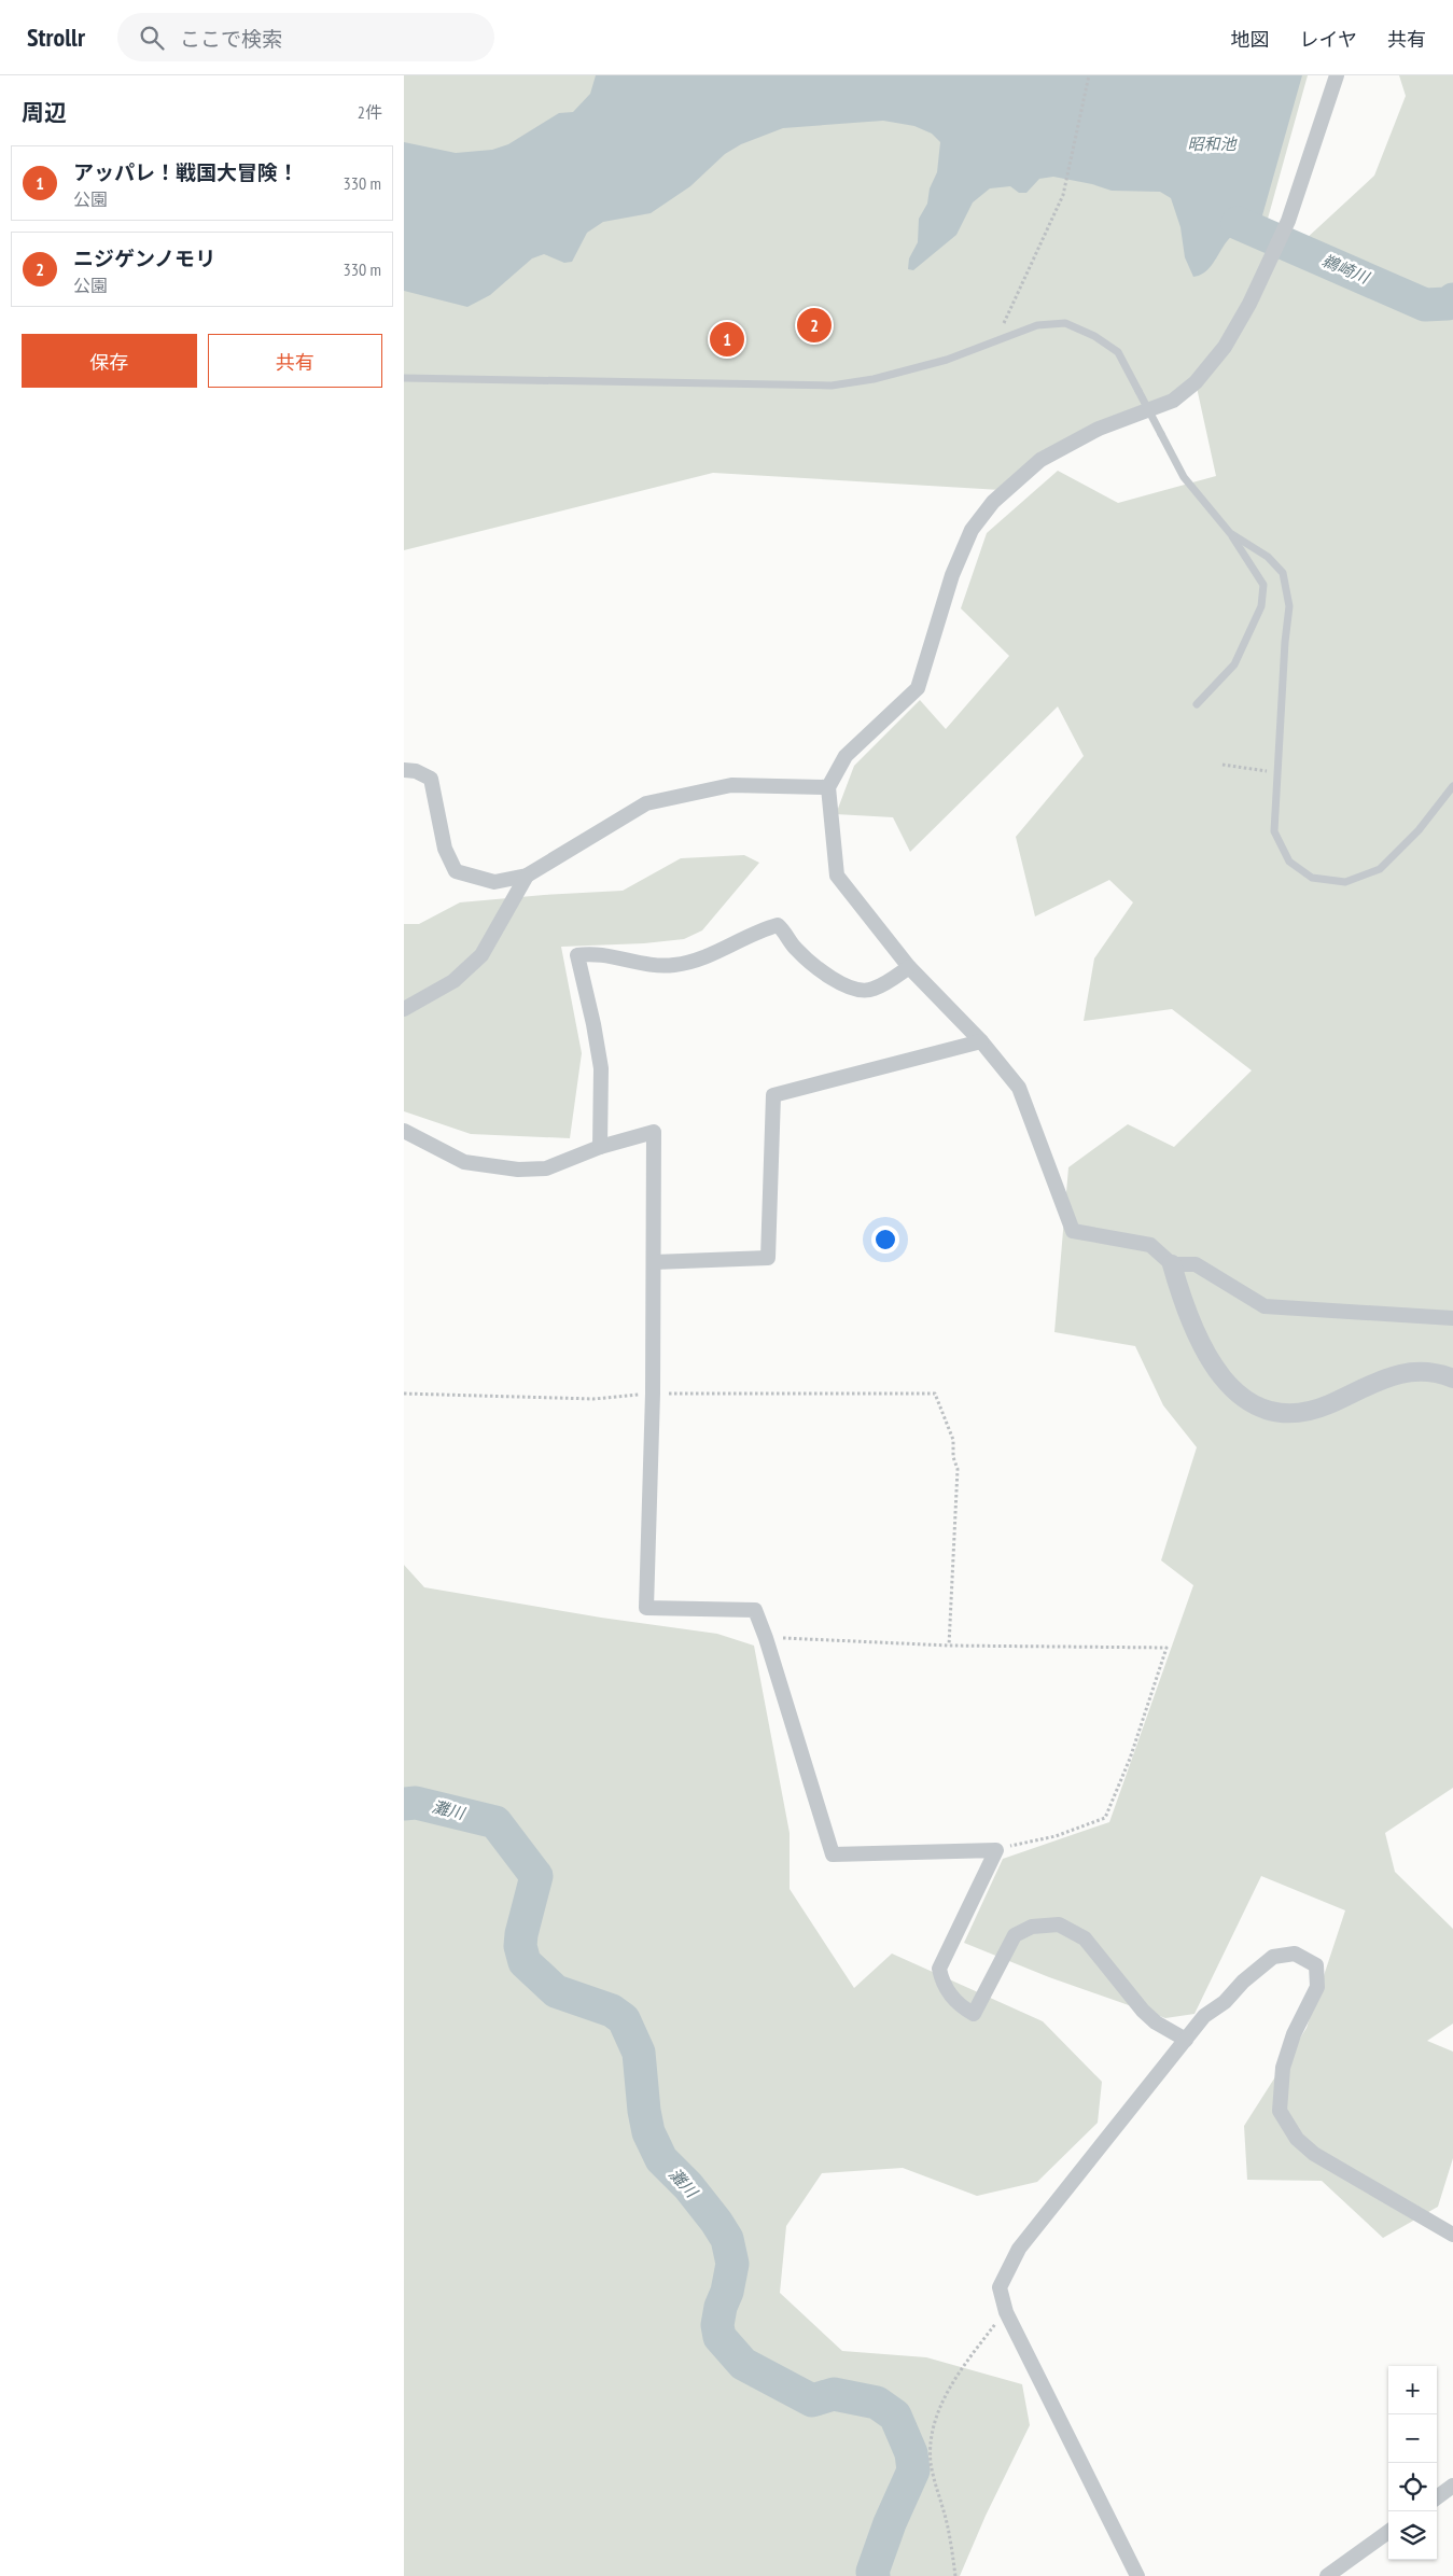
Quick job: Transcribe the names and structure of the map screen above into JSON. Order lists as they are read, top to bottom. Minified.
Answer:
{"water":["昭和池","鵜崎川","灘川"],"page":{"header":"Strollr","search":"ここで検索","nav":["地図","レイヤ","共有"],"heading":["周辺","2件"],"list":[{"mark":"1","name":"アッパレ！戦国大冒険！","note":"公園","value":"330 m"},{"mark":"2","name":"ニジゲンノモリ","note":"公園","value":"330 m"}],"pins":["2","1"],"buttons":["保存","共有"],"map_buttons":["+","−"]}}
